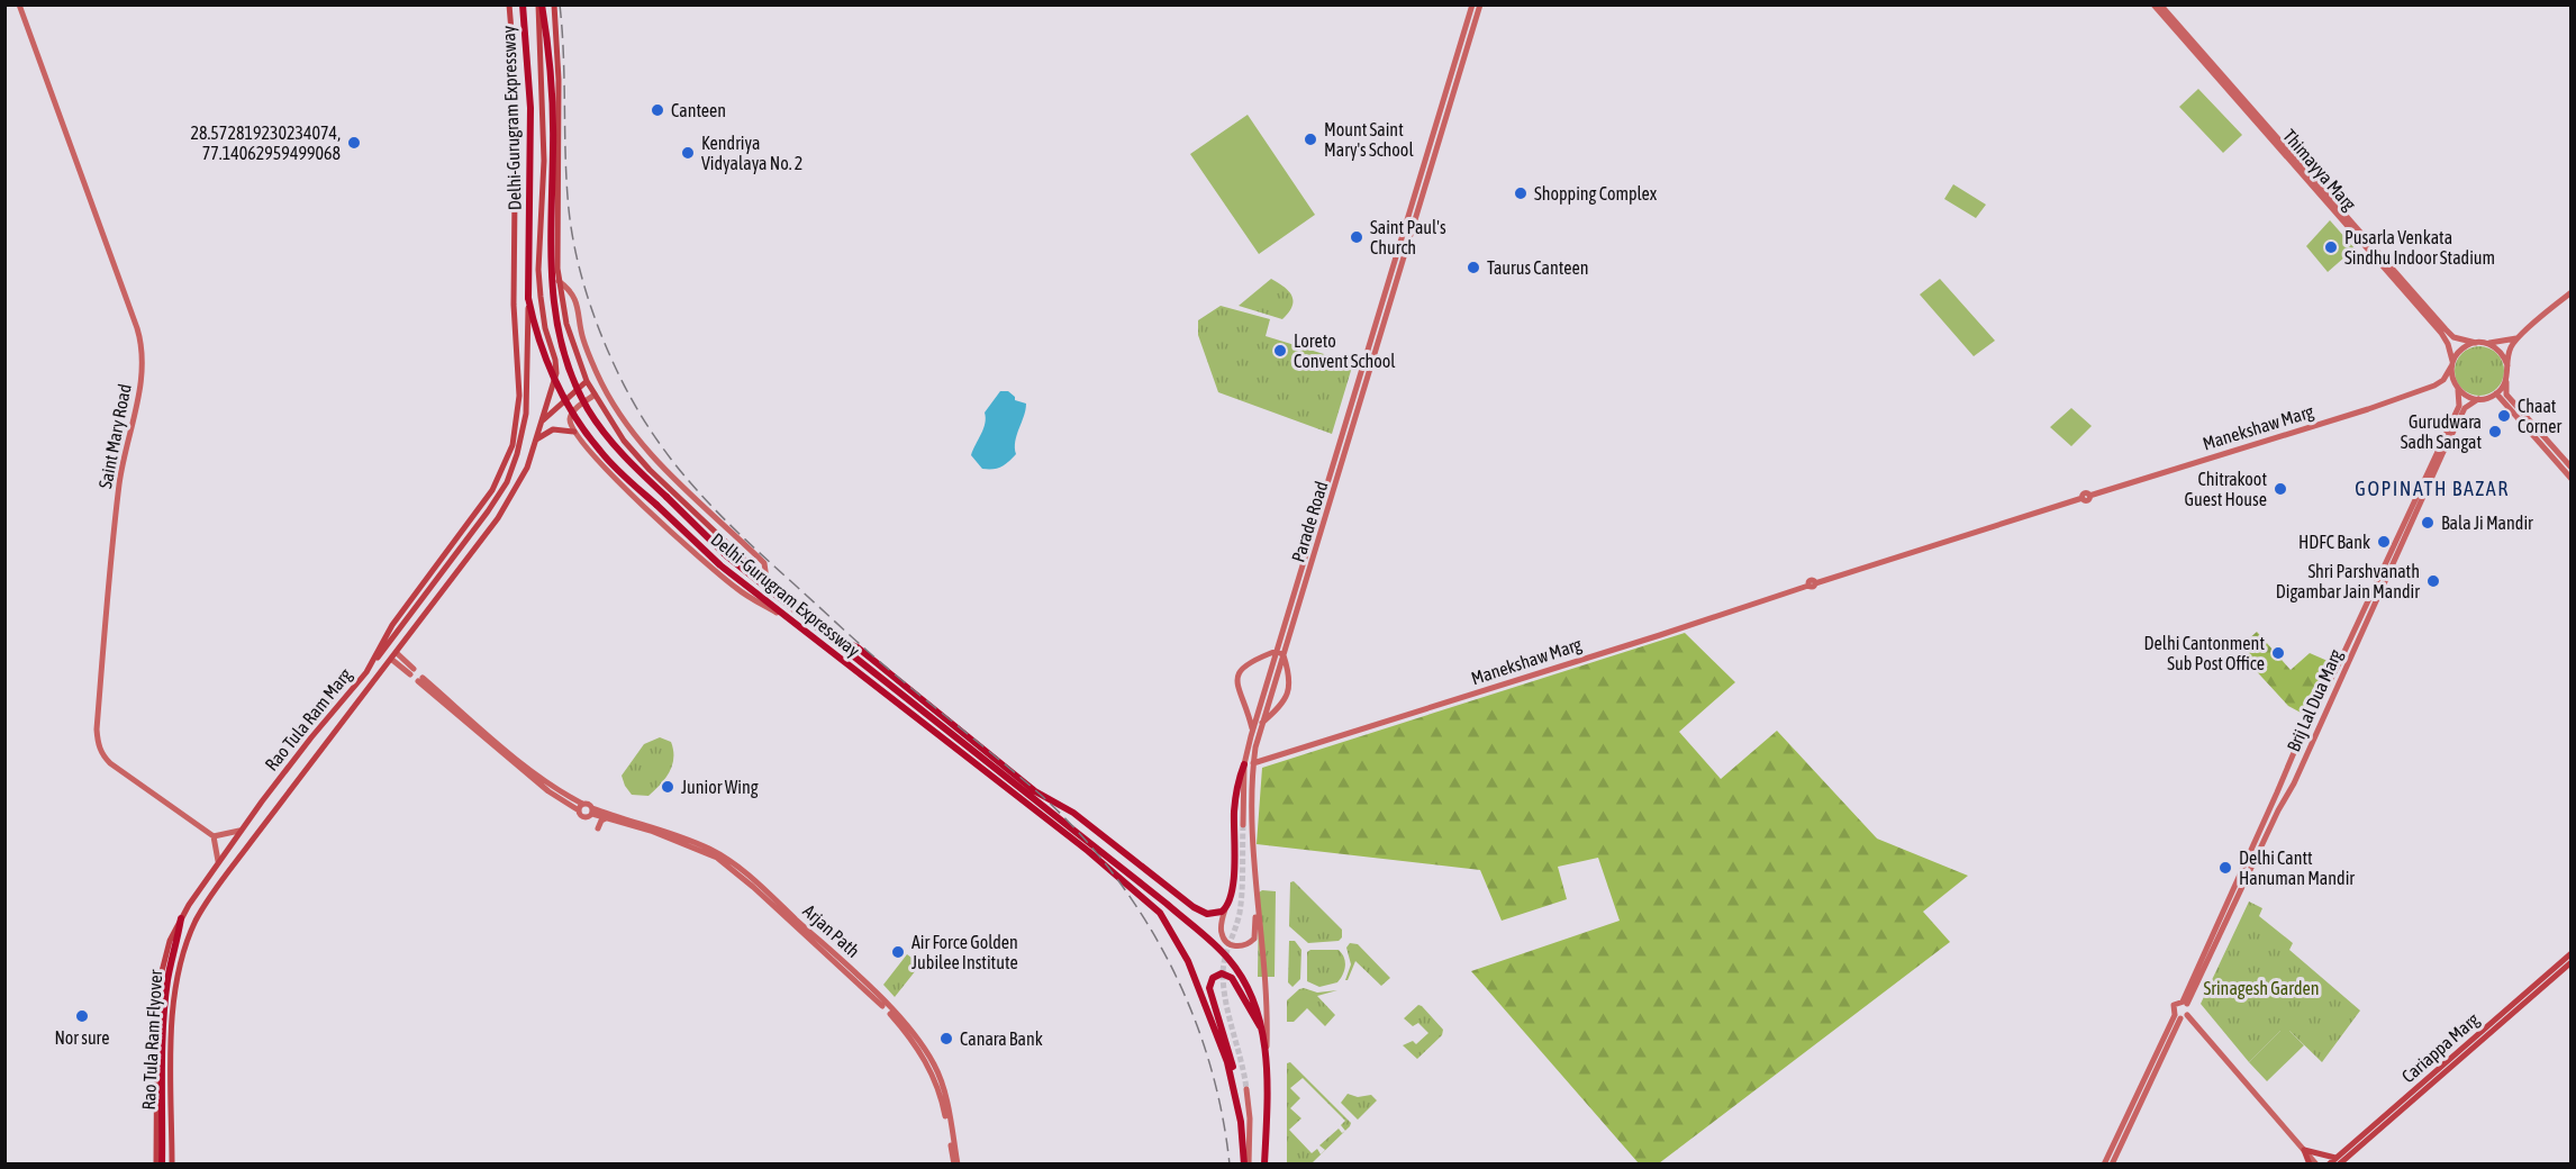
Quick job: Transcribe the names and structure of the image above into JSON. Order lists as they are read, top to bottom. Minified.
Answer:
{"streets":{"highway":["Delhi-Gurugram Expressway","Rao Tula Ram Flyover"],"main road":["Rao Tula Ram Marg","Cariappa Marg"],"street":["Thimayya Marg","Manekshaw Marg","Saint Mary Road","Parade Road","Brij Lal Dua Marg","Arjan Path"]},"crossings":[["Delhi-Gurugram Expressway","Rao Tula Ram Marg"],["Thimayya Marg","Manekshaw Marg"],["Manekshaw Marg","Parade Road"],["Rao Tula Ram Marg","Rao Tula Ram Flyover"]],"districts":["GOPINATH BAZAR"],"parks":["Srinagesh Garden"],"places":["Canteen","Mount Saint Mary's School","28.572819230234074, 77.14062959499068","Kendriya Vidyalaya No. 2","Shopping Complex","Saint Paul's Church","Pusarla Venkata Sindhu Indoor Stadium","Taurus Canteen","Loreto Convent School","Chaat Corner","Gurudwara Sadh Sangat","Chitrakoot Guest House","Bala Ji Mandir","HDFC Bank","Shri Parshvanath Digambar Jain Mandir","Delhi Cantonment Sub Post Office","Junior Wing","Delhi Cantt Hanuman Mandir","Air Force Golden Jubilee Institute","Nor sure","Canara Bank"]}
